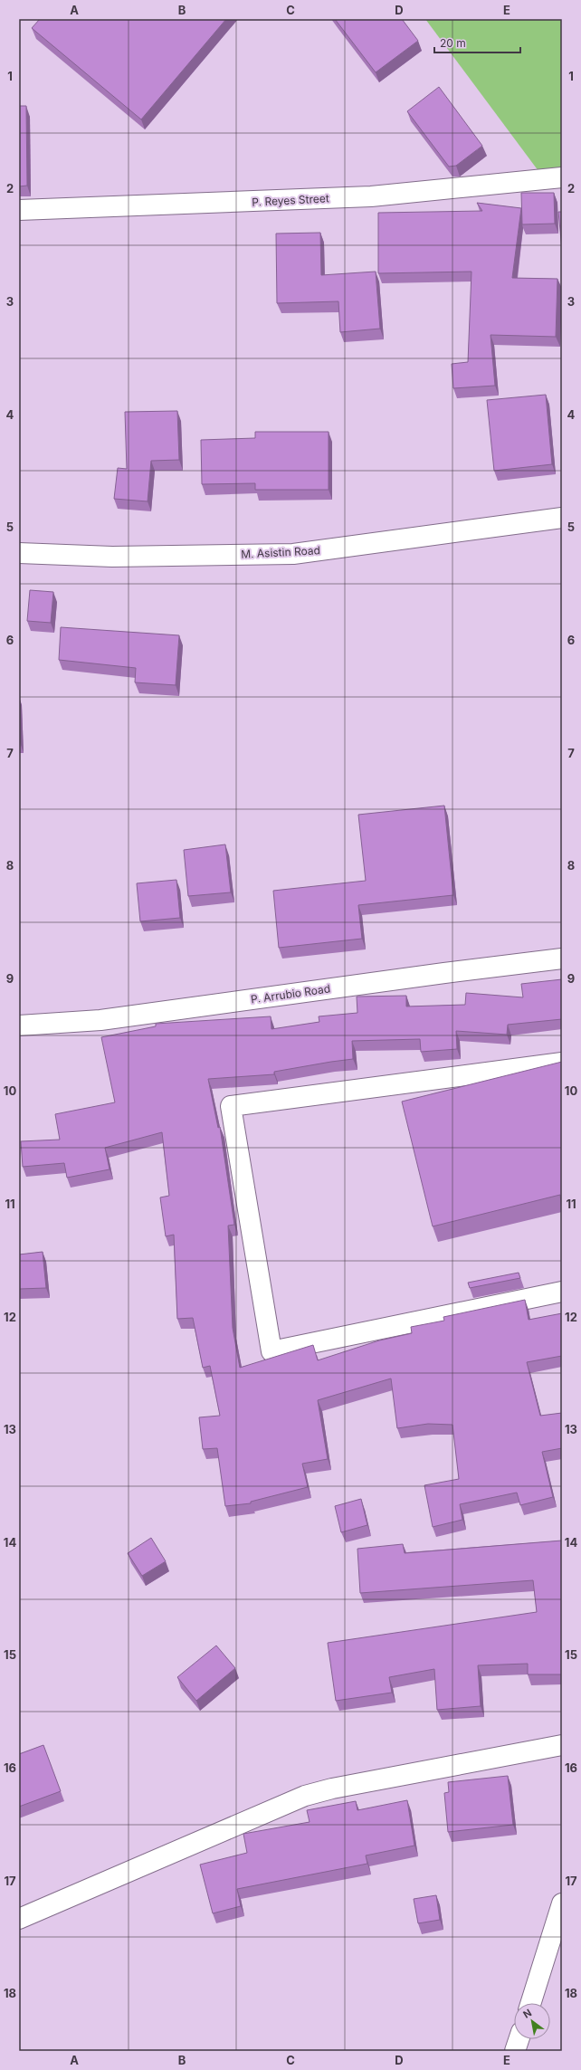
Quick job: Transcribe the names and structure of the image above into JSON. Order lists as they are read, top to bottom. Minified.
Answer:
{"streets":{"street":["P. Reyes Street","M. Asistin Road","P. Arrubio Road"]},"scale_bar":"20 m","north":"top left","grid":{"columns":["A","B","C","D","E"],"rows":["1","2","3","4","5","6","7","8","9","10","11","12","13","14","15","16","17","18"]}}
